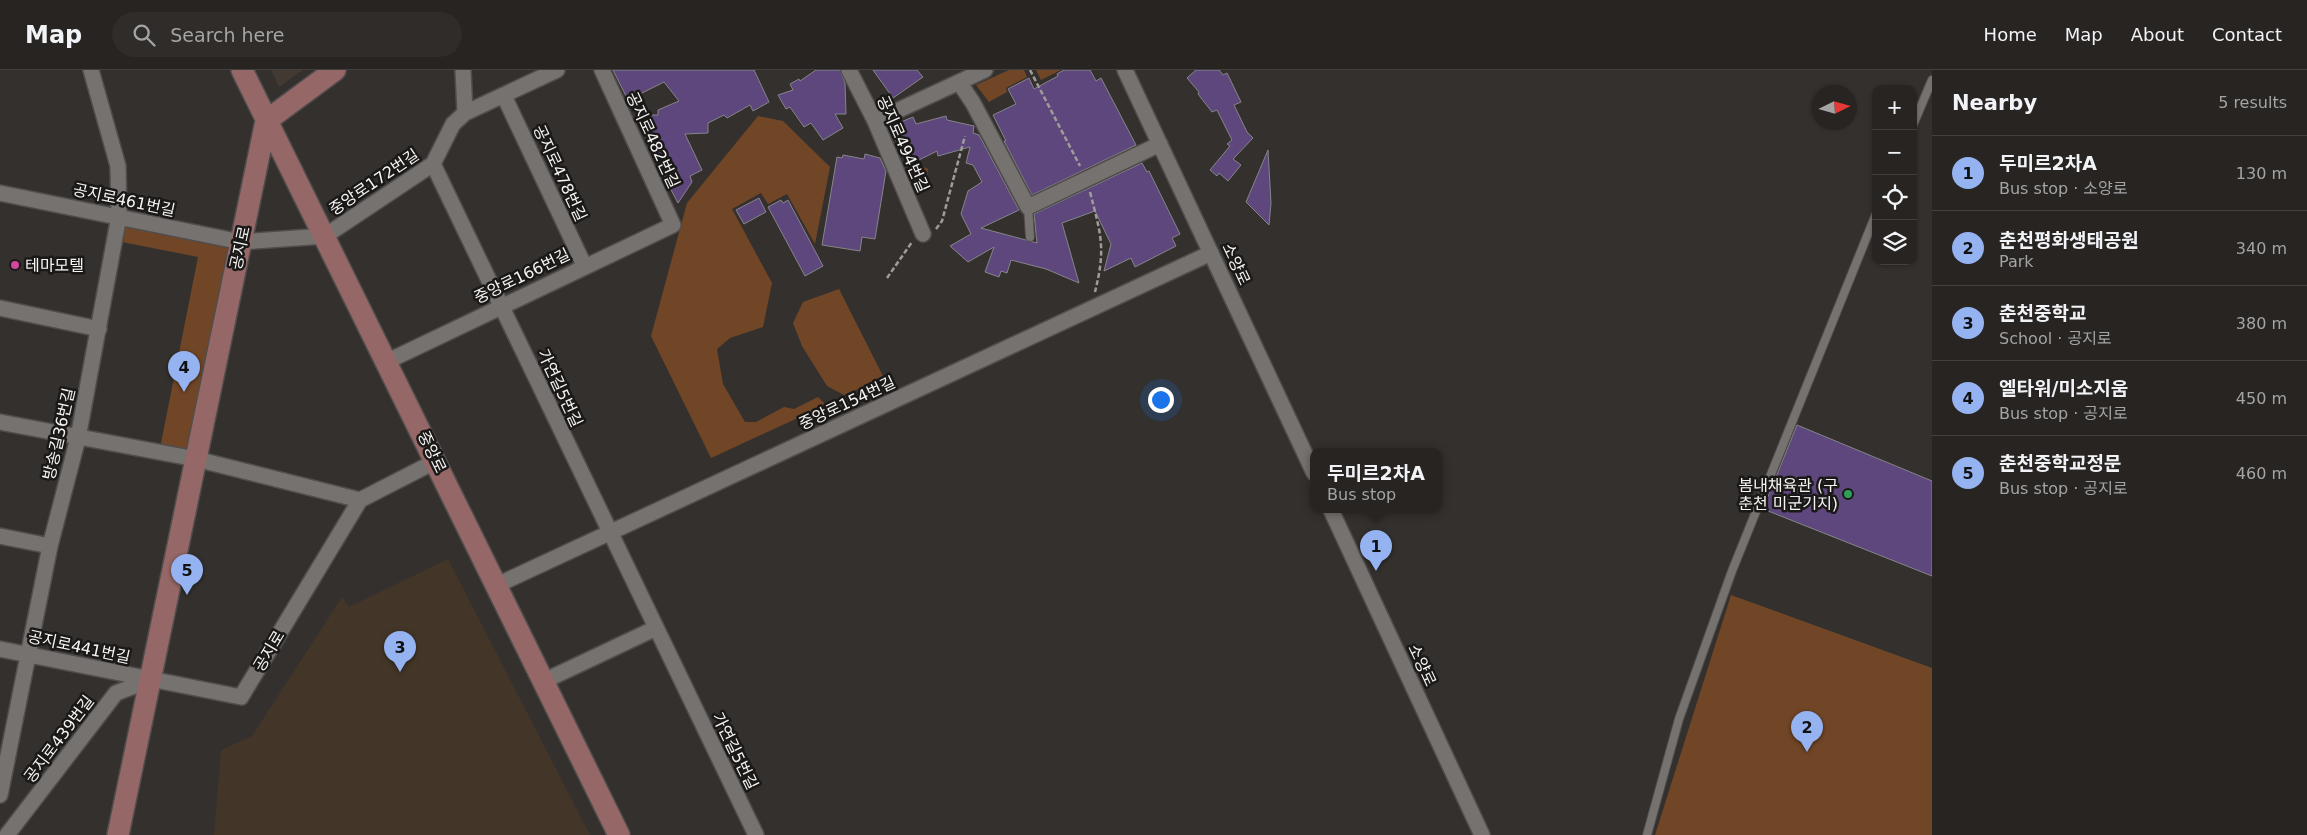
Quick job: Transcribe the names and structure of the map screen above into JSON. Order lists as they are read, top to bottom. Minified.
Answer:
{"streets":{"street":["공지로482번길","공지로494번길","공지로478번길","중앙로172번길","공지로461번길","공지로","소양로","중앙로166번길","가연길5번길","중앙로154번길","방송길36번길","중앙로","공지로441번길","공지로439번길"]},"crossings":[["공지로482번길","중앙로166번길"],["공지로478번길","중앙로172번길"],["공지로478번길","중앙로166번길"],["중앙로172번길","공지로461번길"],["중앙로172번길","가연길5번길"],["중앙로172번길","중앙로"],["공지로461번길","공지로"],["공지로461번길","방송길36번길"],["공지로461번길","중앙로"],["공지로","중앙로"],["공지로","공지로441번길"],["공지로","공지로439번길"],["소양로","중앙로154번길"],["중앙로166번길","가연길5번길"],["중앙로166번길","중앙로"],["가연길5번길","중앙로154번길"],["중앙로154번길","중앙로"],["방송길36번길","공지로441번길"],["공지로441번길","공지로439번길"]],"places":["테마모텔","봄내채육관 (구 춘천 미군기지)"],"north":"right","page":{"header":"Map","search":"Search here","nav":["Home","Map","About","Contact"],"heading":["Nearby","5 results"],"map_buttons":["+","−"],"list":[{"mark":"1","name":"두미르2차A","note":"Bus stop · 소양로","value":"130 m"},{"mark":"2","name":"춘천평화생태공원","note":"Park","value":"340 m"},{"mark":"3","name":"춘천중학교","note":"School · 공지로","value":"380 m"},{"mark":"4","name":"엘타워/미소지움","note":"Bus stop · 공지로","value":"450 m"},{"mark":"5","name":"춘천중학교정문","note":"Bus stop · 공지로","value":"460 m"}],"pins":["4","1","5","3","2"],"popup":["두미르2차A","Bus stop"]}}
